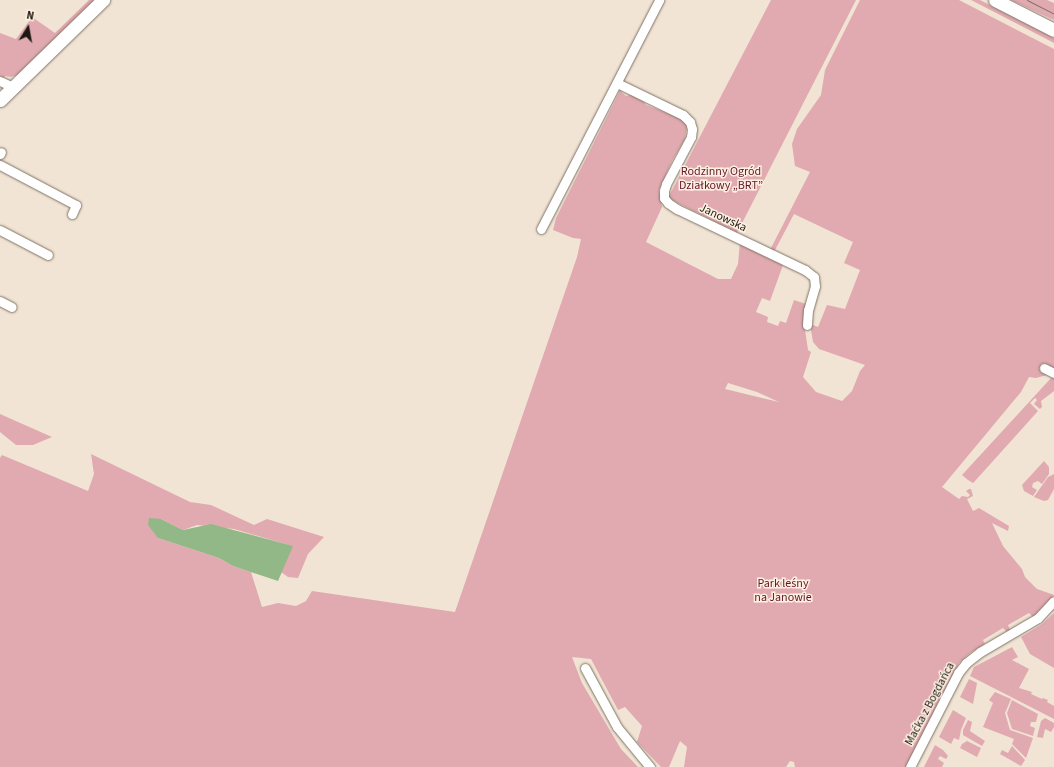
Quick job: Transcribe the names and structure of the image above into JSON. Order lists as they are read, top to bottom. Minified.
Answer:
{"streets":{"street":["Janowska","Maćka z Bogdańca"]},"parks":["Rodzinny Ogród Działkowy „BRT”","Park leśny na Janowie"],"north":"top"}
